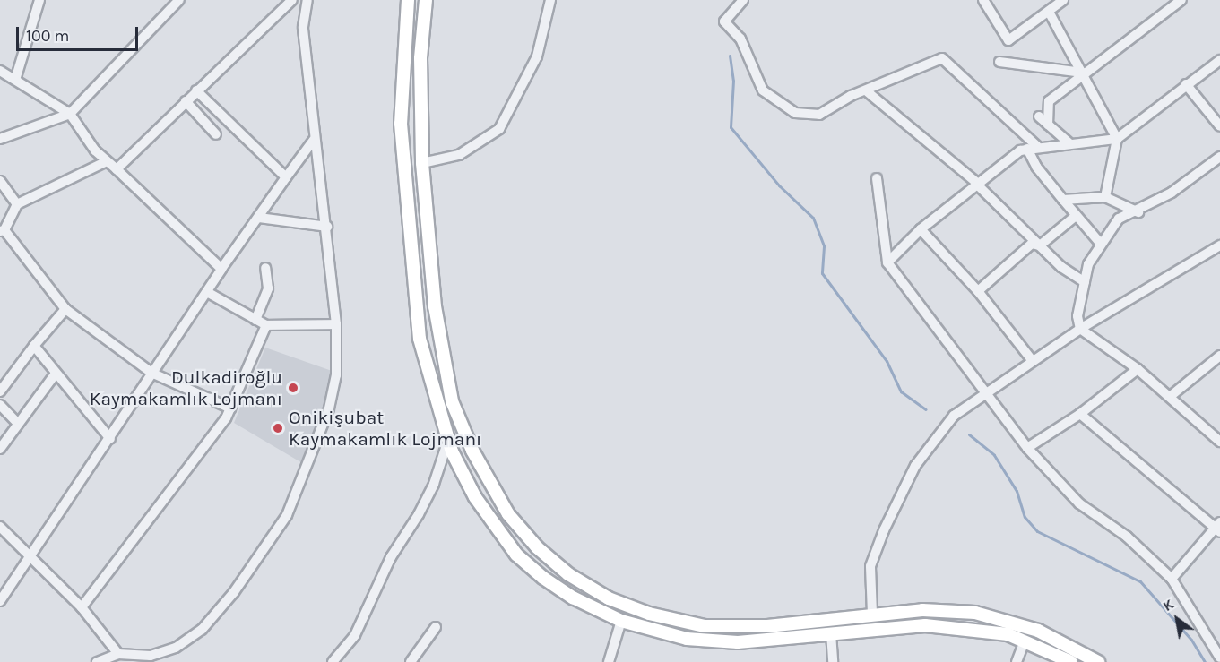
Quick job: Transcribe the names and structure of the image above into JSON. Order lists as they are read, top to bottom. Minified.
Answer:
{"places":["Dulkadiroğlu Kaymakamlık Lojmanı","Onikişubat Kaymakamlık Lojmanı"],"scale_bar":"100 m","north":"top left"}
